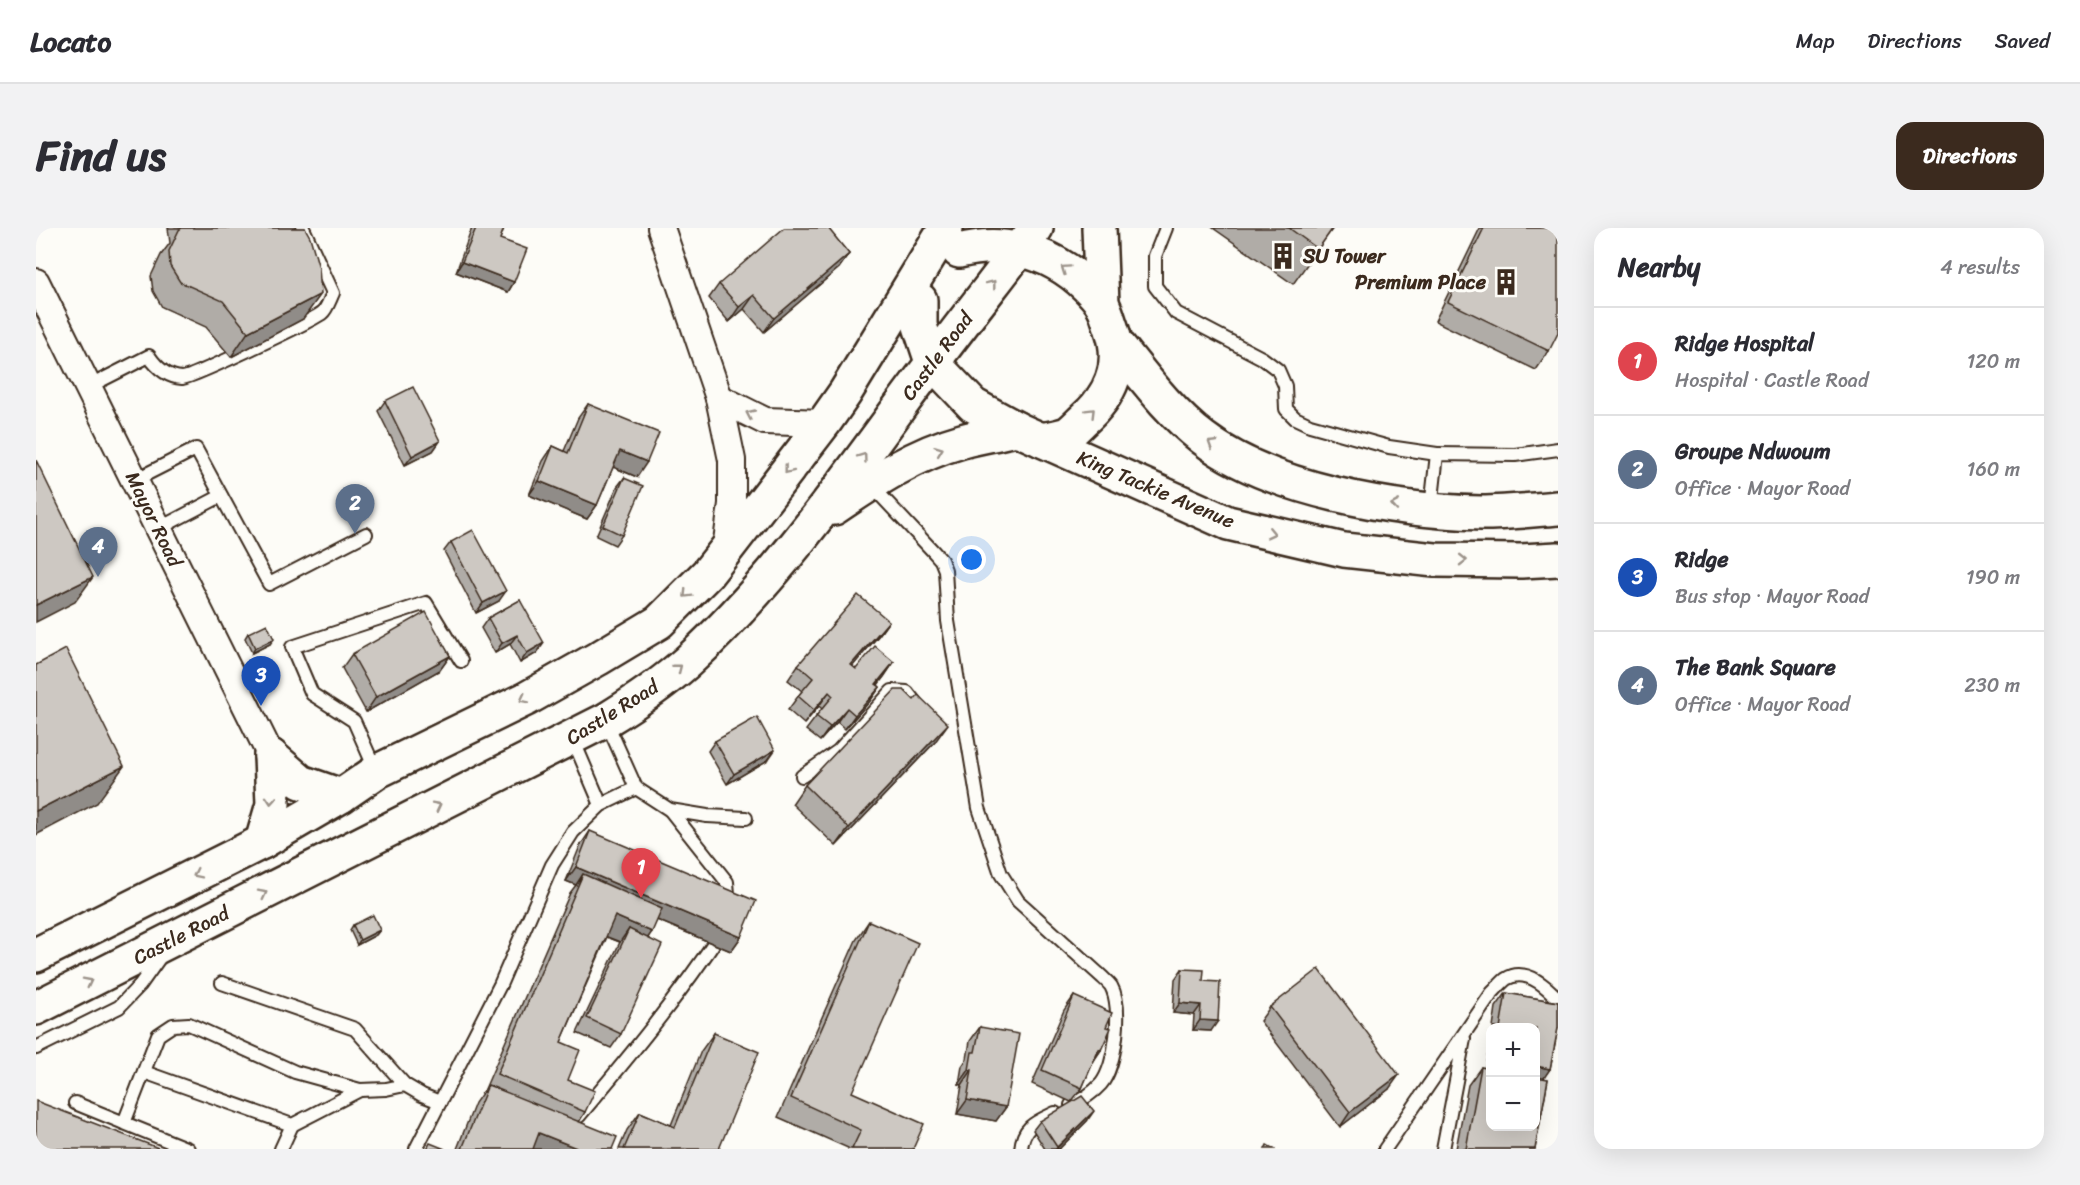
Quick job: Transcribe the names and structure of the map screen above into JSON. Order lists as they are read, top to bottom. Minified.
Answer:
{"streets":{"main road":["Castle Road","King Tackie Avenue"],"street":["Mayor Road"]},"crossings":[["Castle Road","King Tackie Avenue"]],"places":{"building":["SU Tower","Premium Place"]},"page":{"header":"Locato","nav":["Map","Directions","Saved"],"title":"Find us","buttons":"Directions","heading":["Nearby","4 results"],"list":[{"mark":"1","name":"Ridge Hospital","note":"Hospital · Castle Road","value":"120 m"},{"mark":"2","name":"Groupe Ndwoum","note":"Office · Mayor Road","value":"160 m"},{"mark":"3","name":"Ridge","note":"Bus stop · Mayor Road","value":"190 m"},{"mark":"4","name":"The Bank Square","note":"Office · Mayor Road","value":"230 m"}],"pins":["2","4","3","1"],"map_buttons":["+","−"]}}
